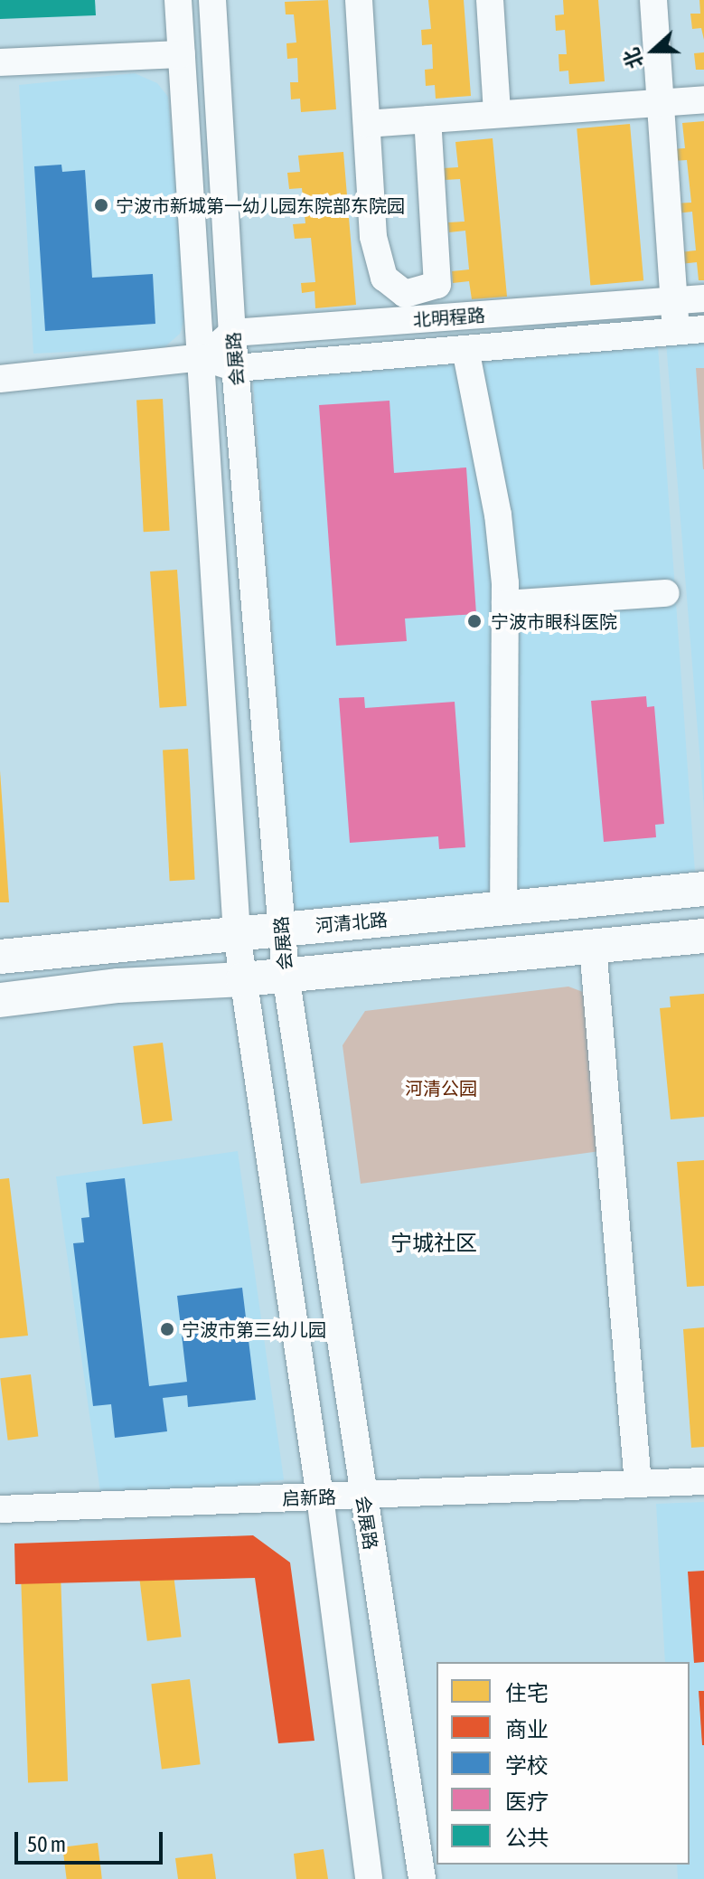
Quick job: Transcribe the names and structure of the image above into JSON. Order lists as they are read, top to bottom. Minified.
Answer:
{"streets":{"main road":["河清北路"],"street":["北明程路","会展路","启新路"]},"crossings":[["北明程路","会展路"],["会展路","河清北路"],["会展路","启新路"]],"districts":["宁城社区"],"parks":["河清公园"],"places":["宁波市新城第一幼儿园东院部东院园","宁波市眼科医院","宁波市第三幼儿园"],"legend":["住宅","商业","学校","医疗","公共"],"scale_bar":"50 m","north":"left"}
